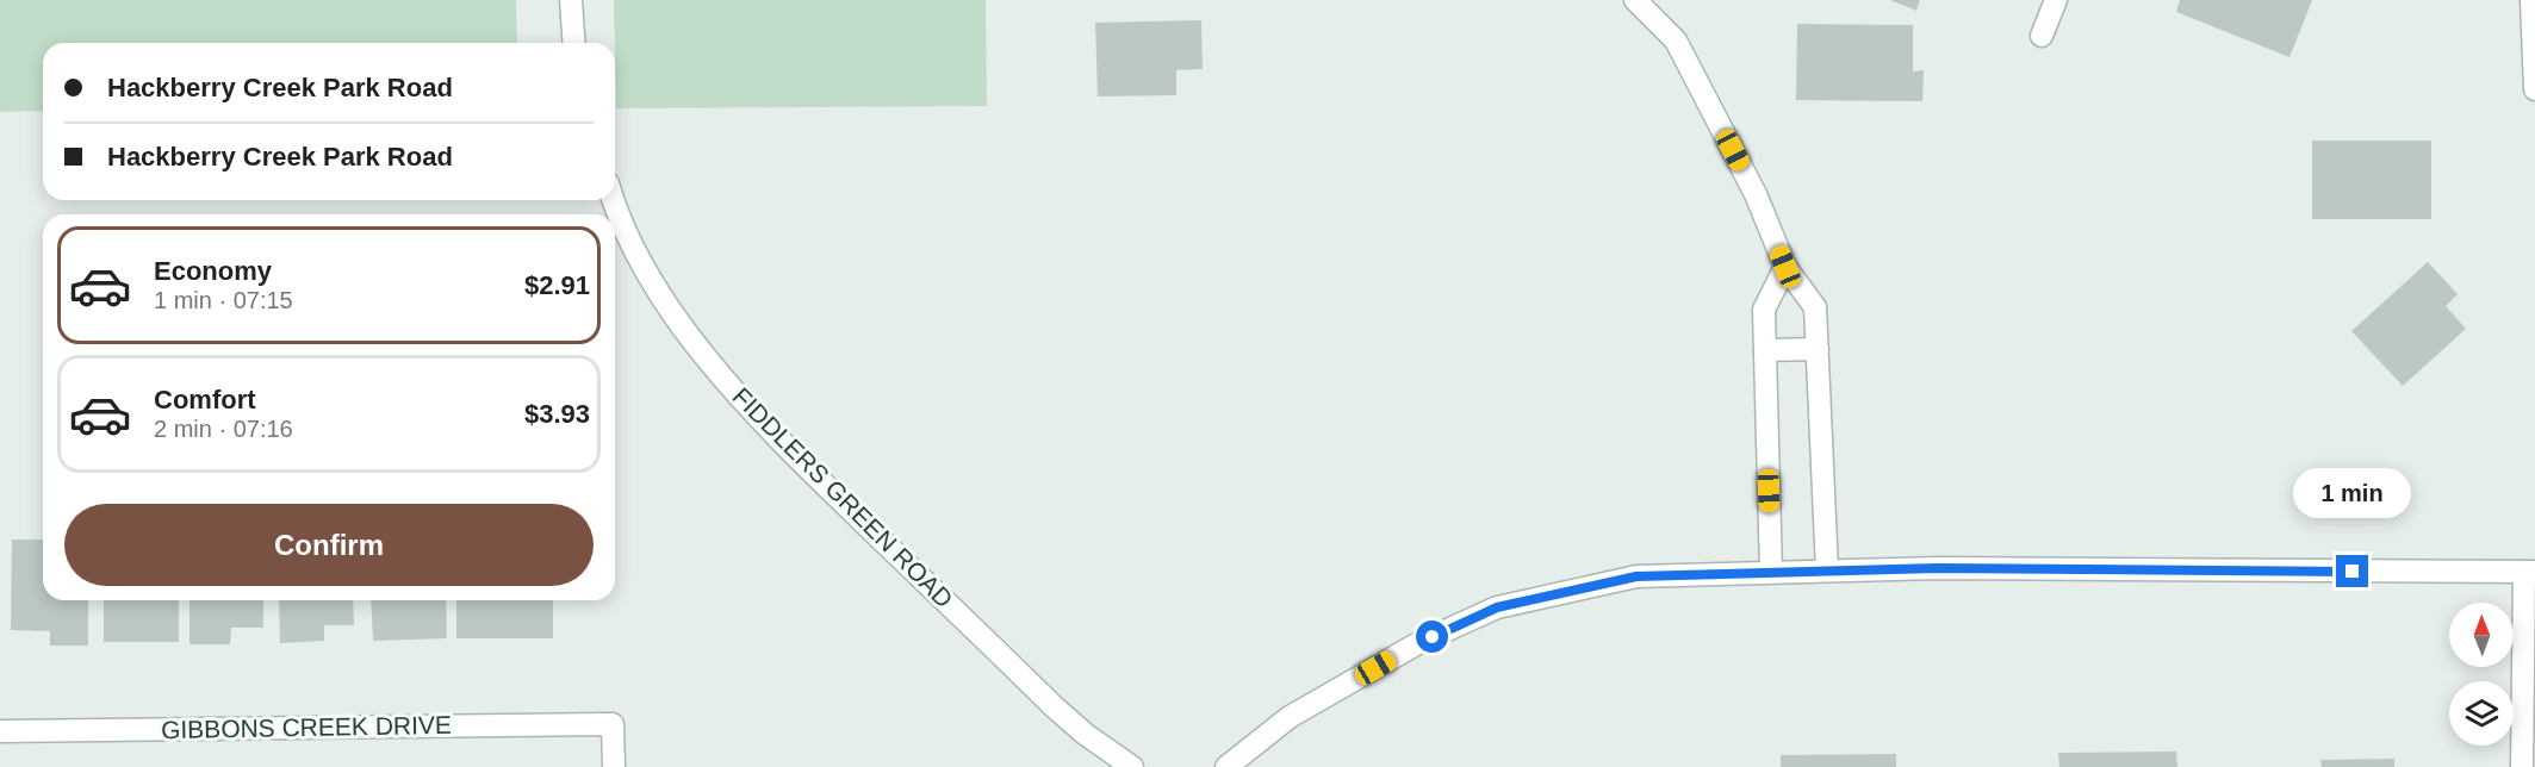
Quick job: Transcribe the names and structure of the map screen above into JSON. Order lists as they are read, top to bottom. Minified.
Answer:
{"streets":{"street":["FIDDLERS GREEN ROAD","GIBBONS CREEK DRIVE"]},"north":"top","page":{"banner":["Hackberry Creek Park Road","Hackberry Creek Park Road"],"list":[{"name":"Economy","note":"1 min · 07:15","value":"$2.91"},{"name":"Comfort","note":"2 min · 07:16","value":"$3.93"}],"bubble":"1 min","buttons":"Confirm"}}
